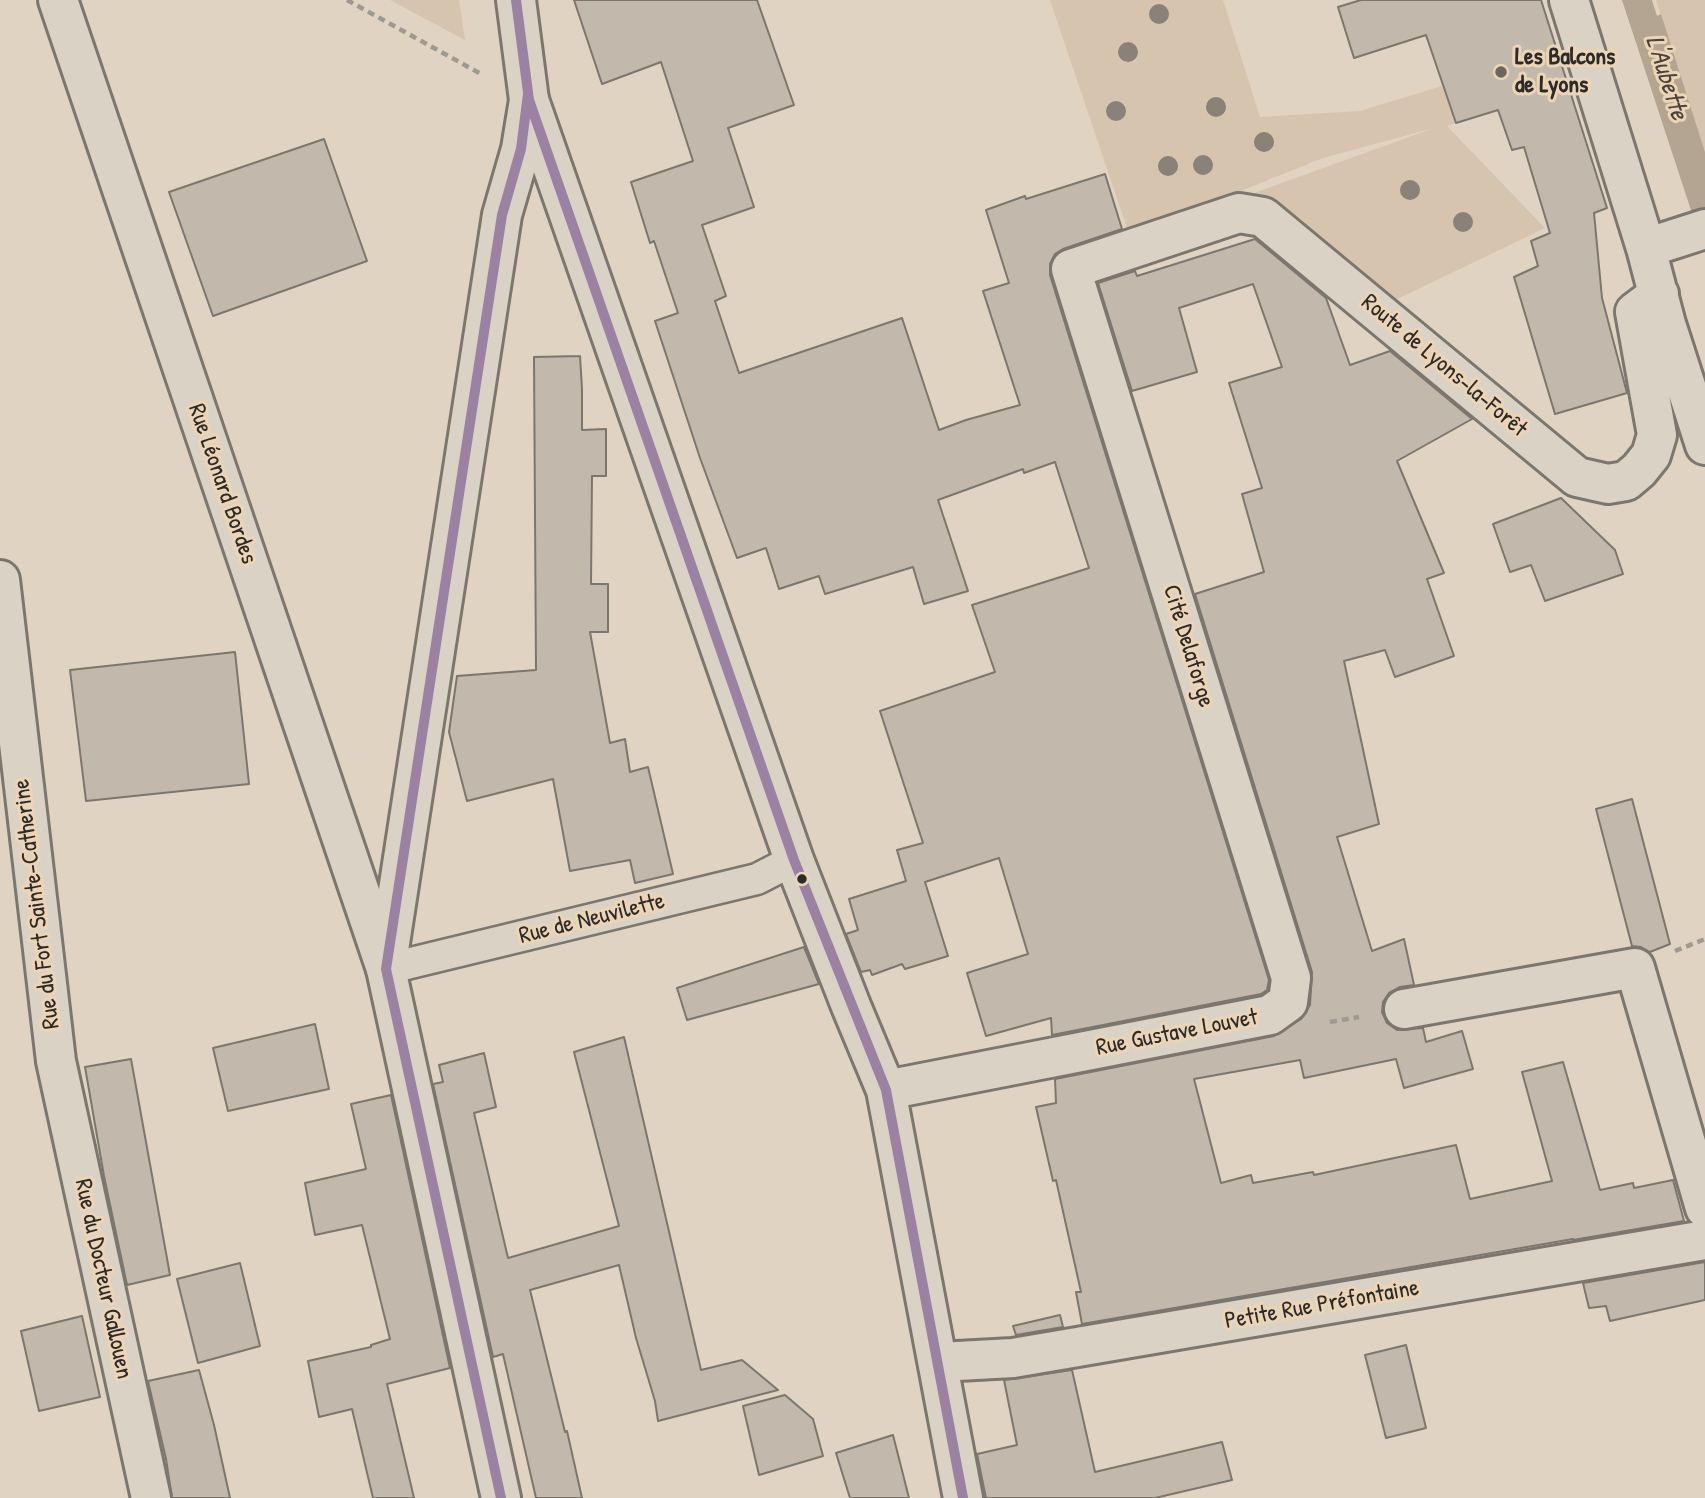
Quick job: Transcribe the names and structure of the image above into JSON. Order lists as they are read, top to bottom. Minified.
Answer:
{"streets":{"street":["Route de Lyons-la-Forêt","Rue Léonard Bordes","Cité Delaforge","Rue du Fort Sainte-Catherine","Rue Gustave Louvet","Rue du Docteur Gallouen","Petite Rue Préfontaine"],"lane":["Rue de Neuvilette"]},"crossings":[["Route de Lyons-la-Forêt","Cité Delaforge"],["Rue Léonard Bordes","Rue de Neuvilette"],["Cité Delaforge","Rue Gustave Louvet"],["Rue du Fort Sainte-Catherine","Rue du Docteur Gallouen"]],"water":["L'Aubette"],"places":["Les Balcons de Lyons"]}
